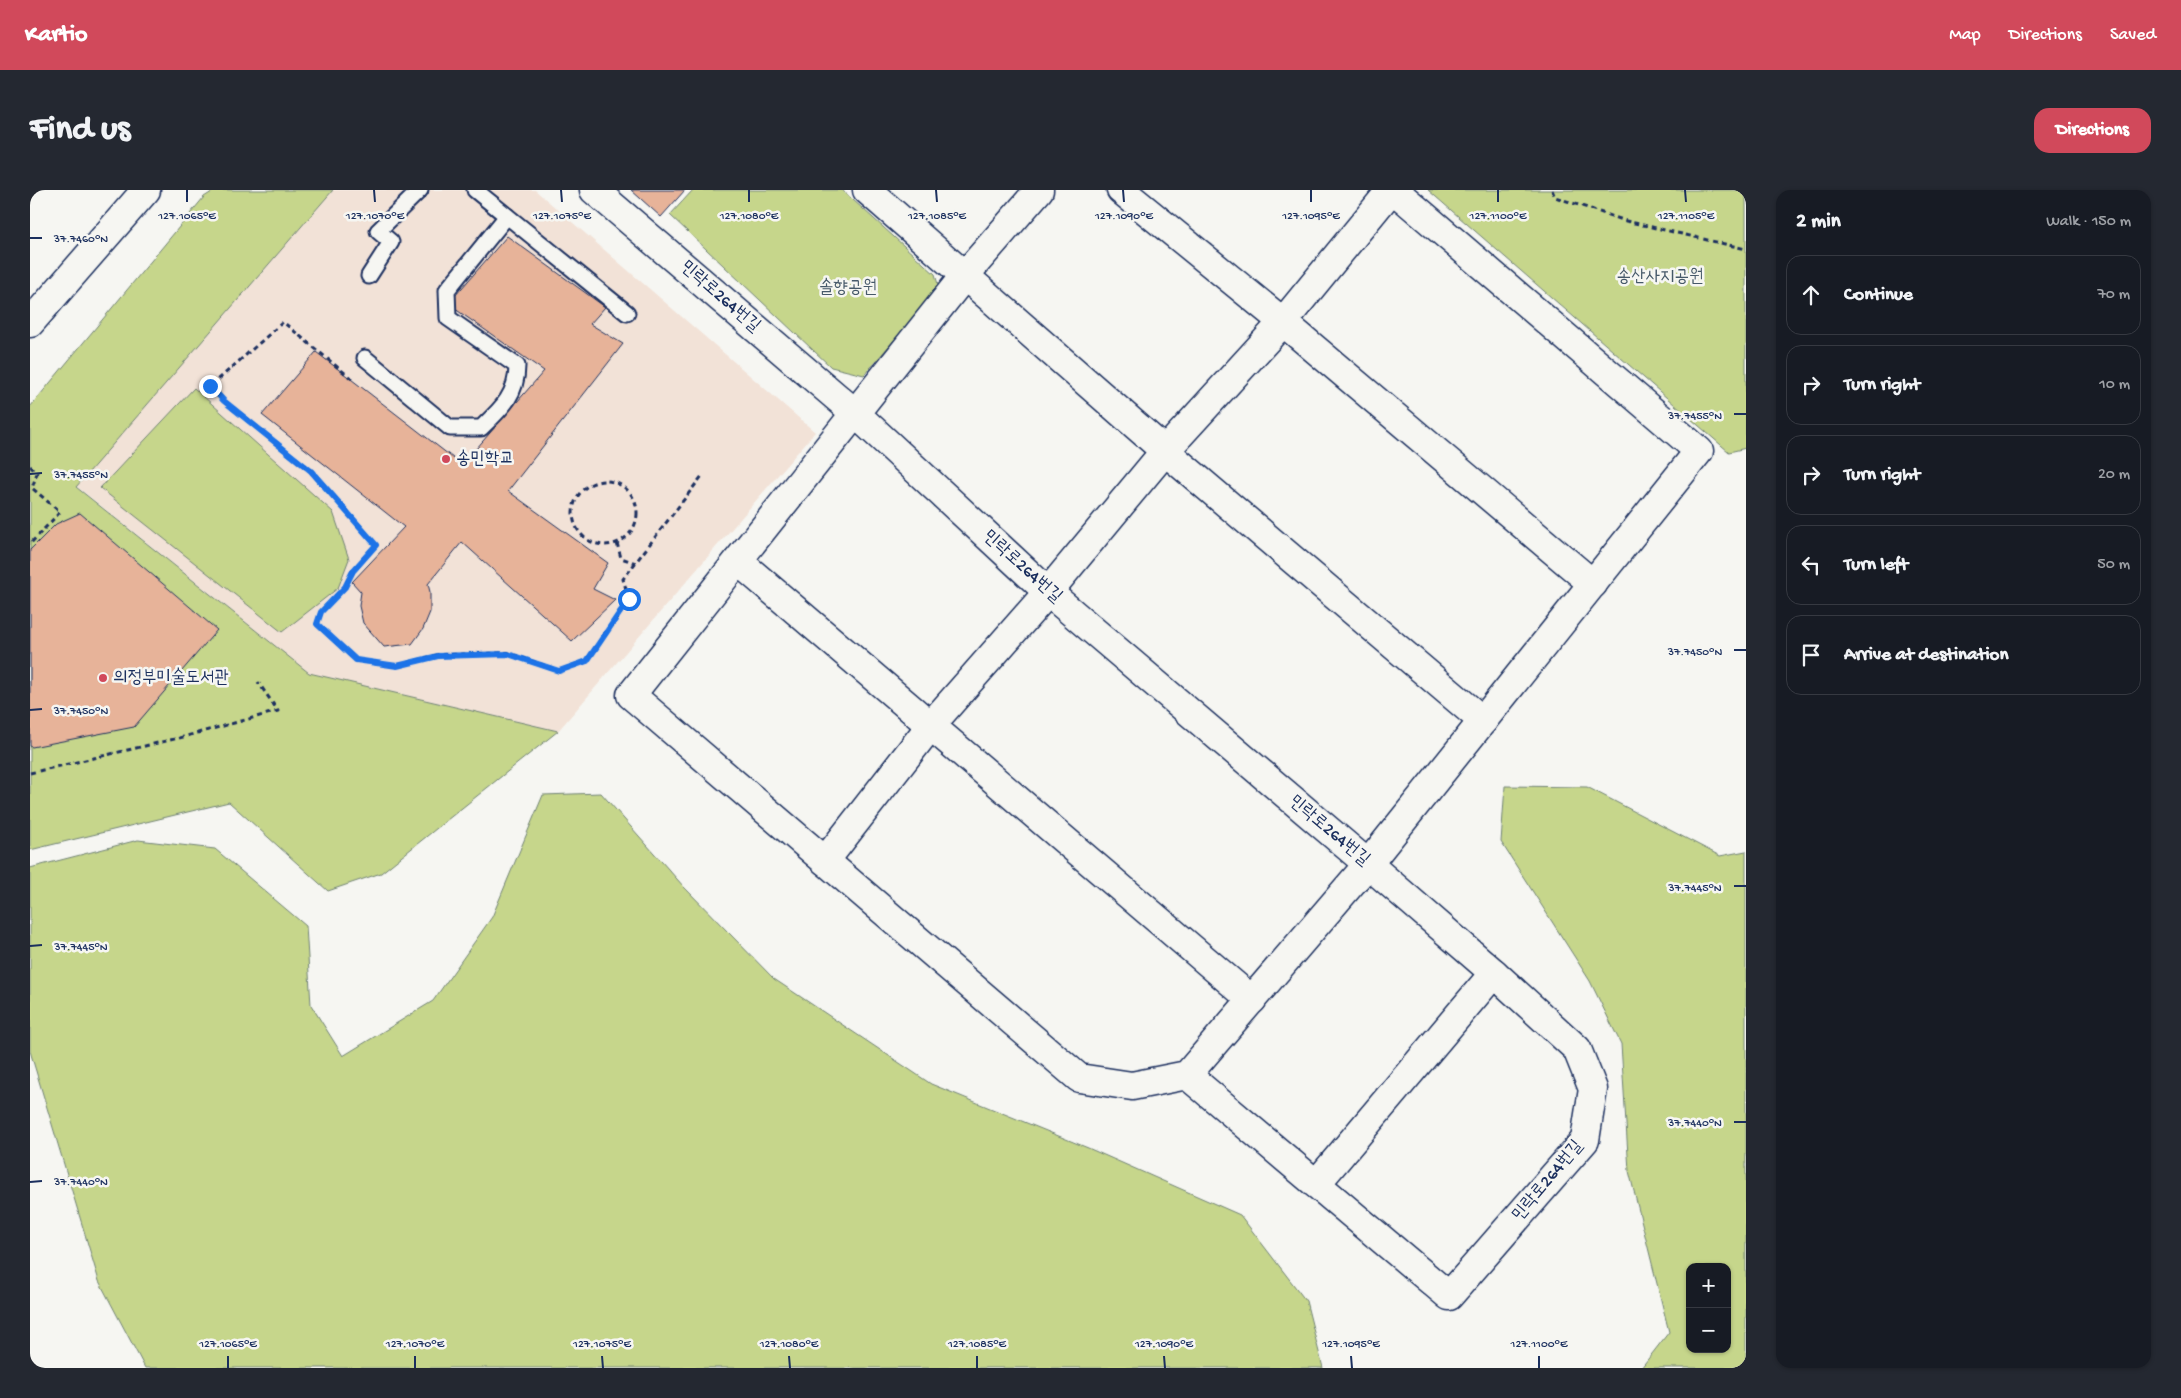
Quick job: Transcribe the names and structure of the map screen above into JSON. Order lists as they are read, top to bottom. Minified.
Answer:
{"streets":{"street":["민락로264번길"]},"parks":["송산사지공원","솔향공원"],"places":["송민학교","의정부미술도서관"],"page":{"header":"Kartio","nav":["Map","Directions","Saved"],"buttons":"Directions","title":"Find us","heading":["2 min","Walk · 150 m"],"list":[["Continue","70 m"],["Turn right","10 m"],["Turn right","20 m"],["Turn left","50 m"],"Arrive at destination"],"map_buttons":["+","−"]},"coordinates":["127.1065°E","127.1070°E","127.1075°E","127.1080°E","127.1085°E","127.1090°E","127.1095°E","127.1100°E","127.1105°E","37.7460°N","37.7455°N","37.7450°N","37.7445°N","37.7440°N"]}
